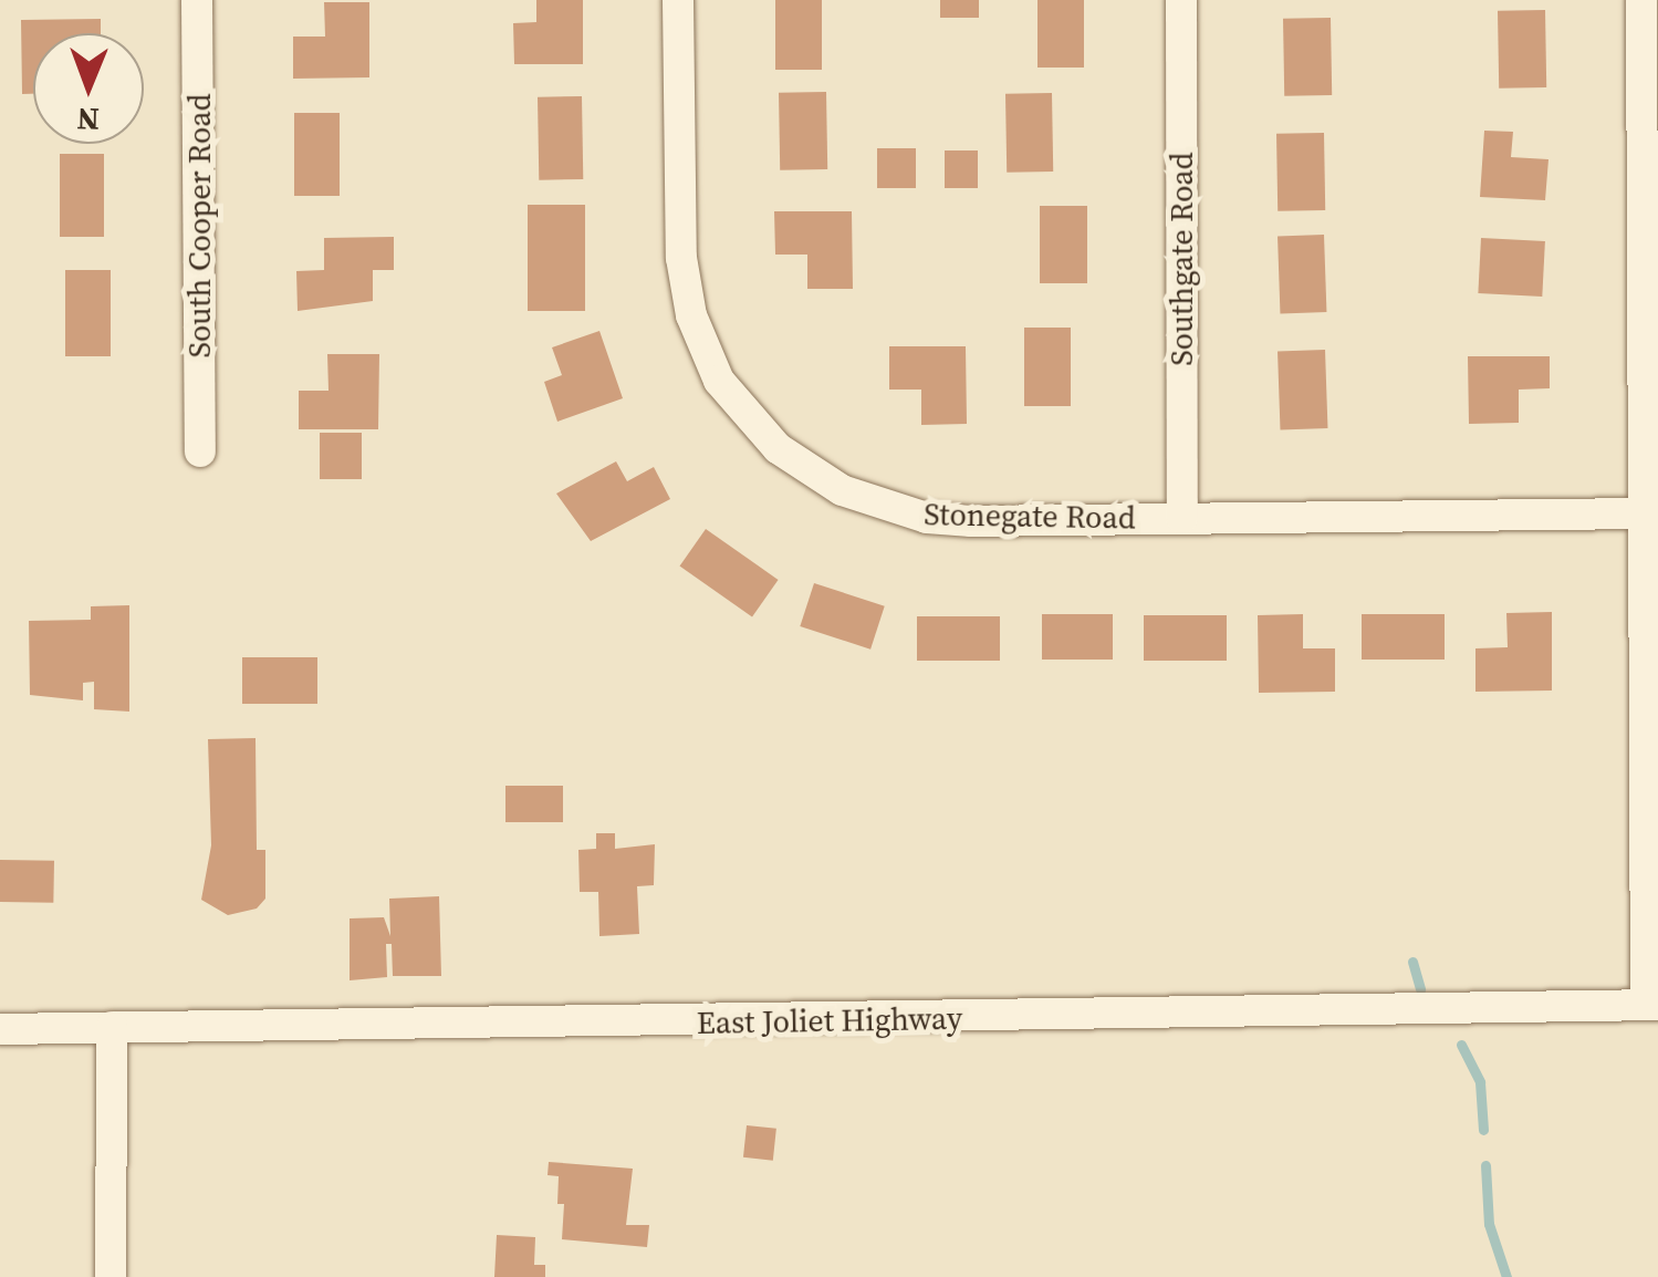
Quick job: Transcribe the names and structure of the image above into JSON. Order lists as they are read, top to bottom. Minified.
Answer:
{"streets":{"street":["South Cooper Road","Southgate Road","Stonegate Road","East Joliet Highway"]},"crossings":[["Southgate Road","Stonegate Road"]],"north":"bottom"}
